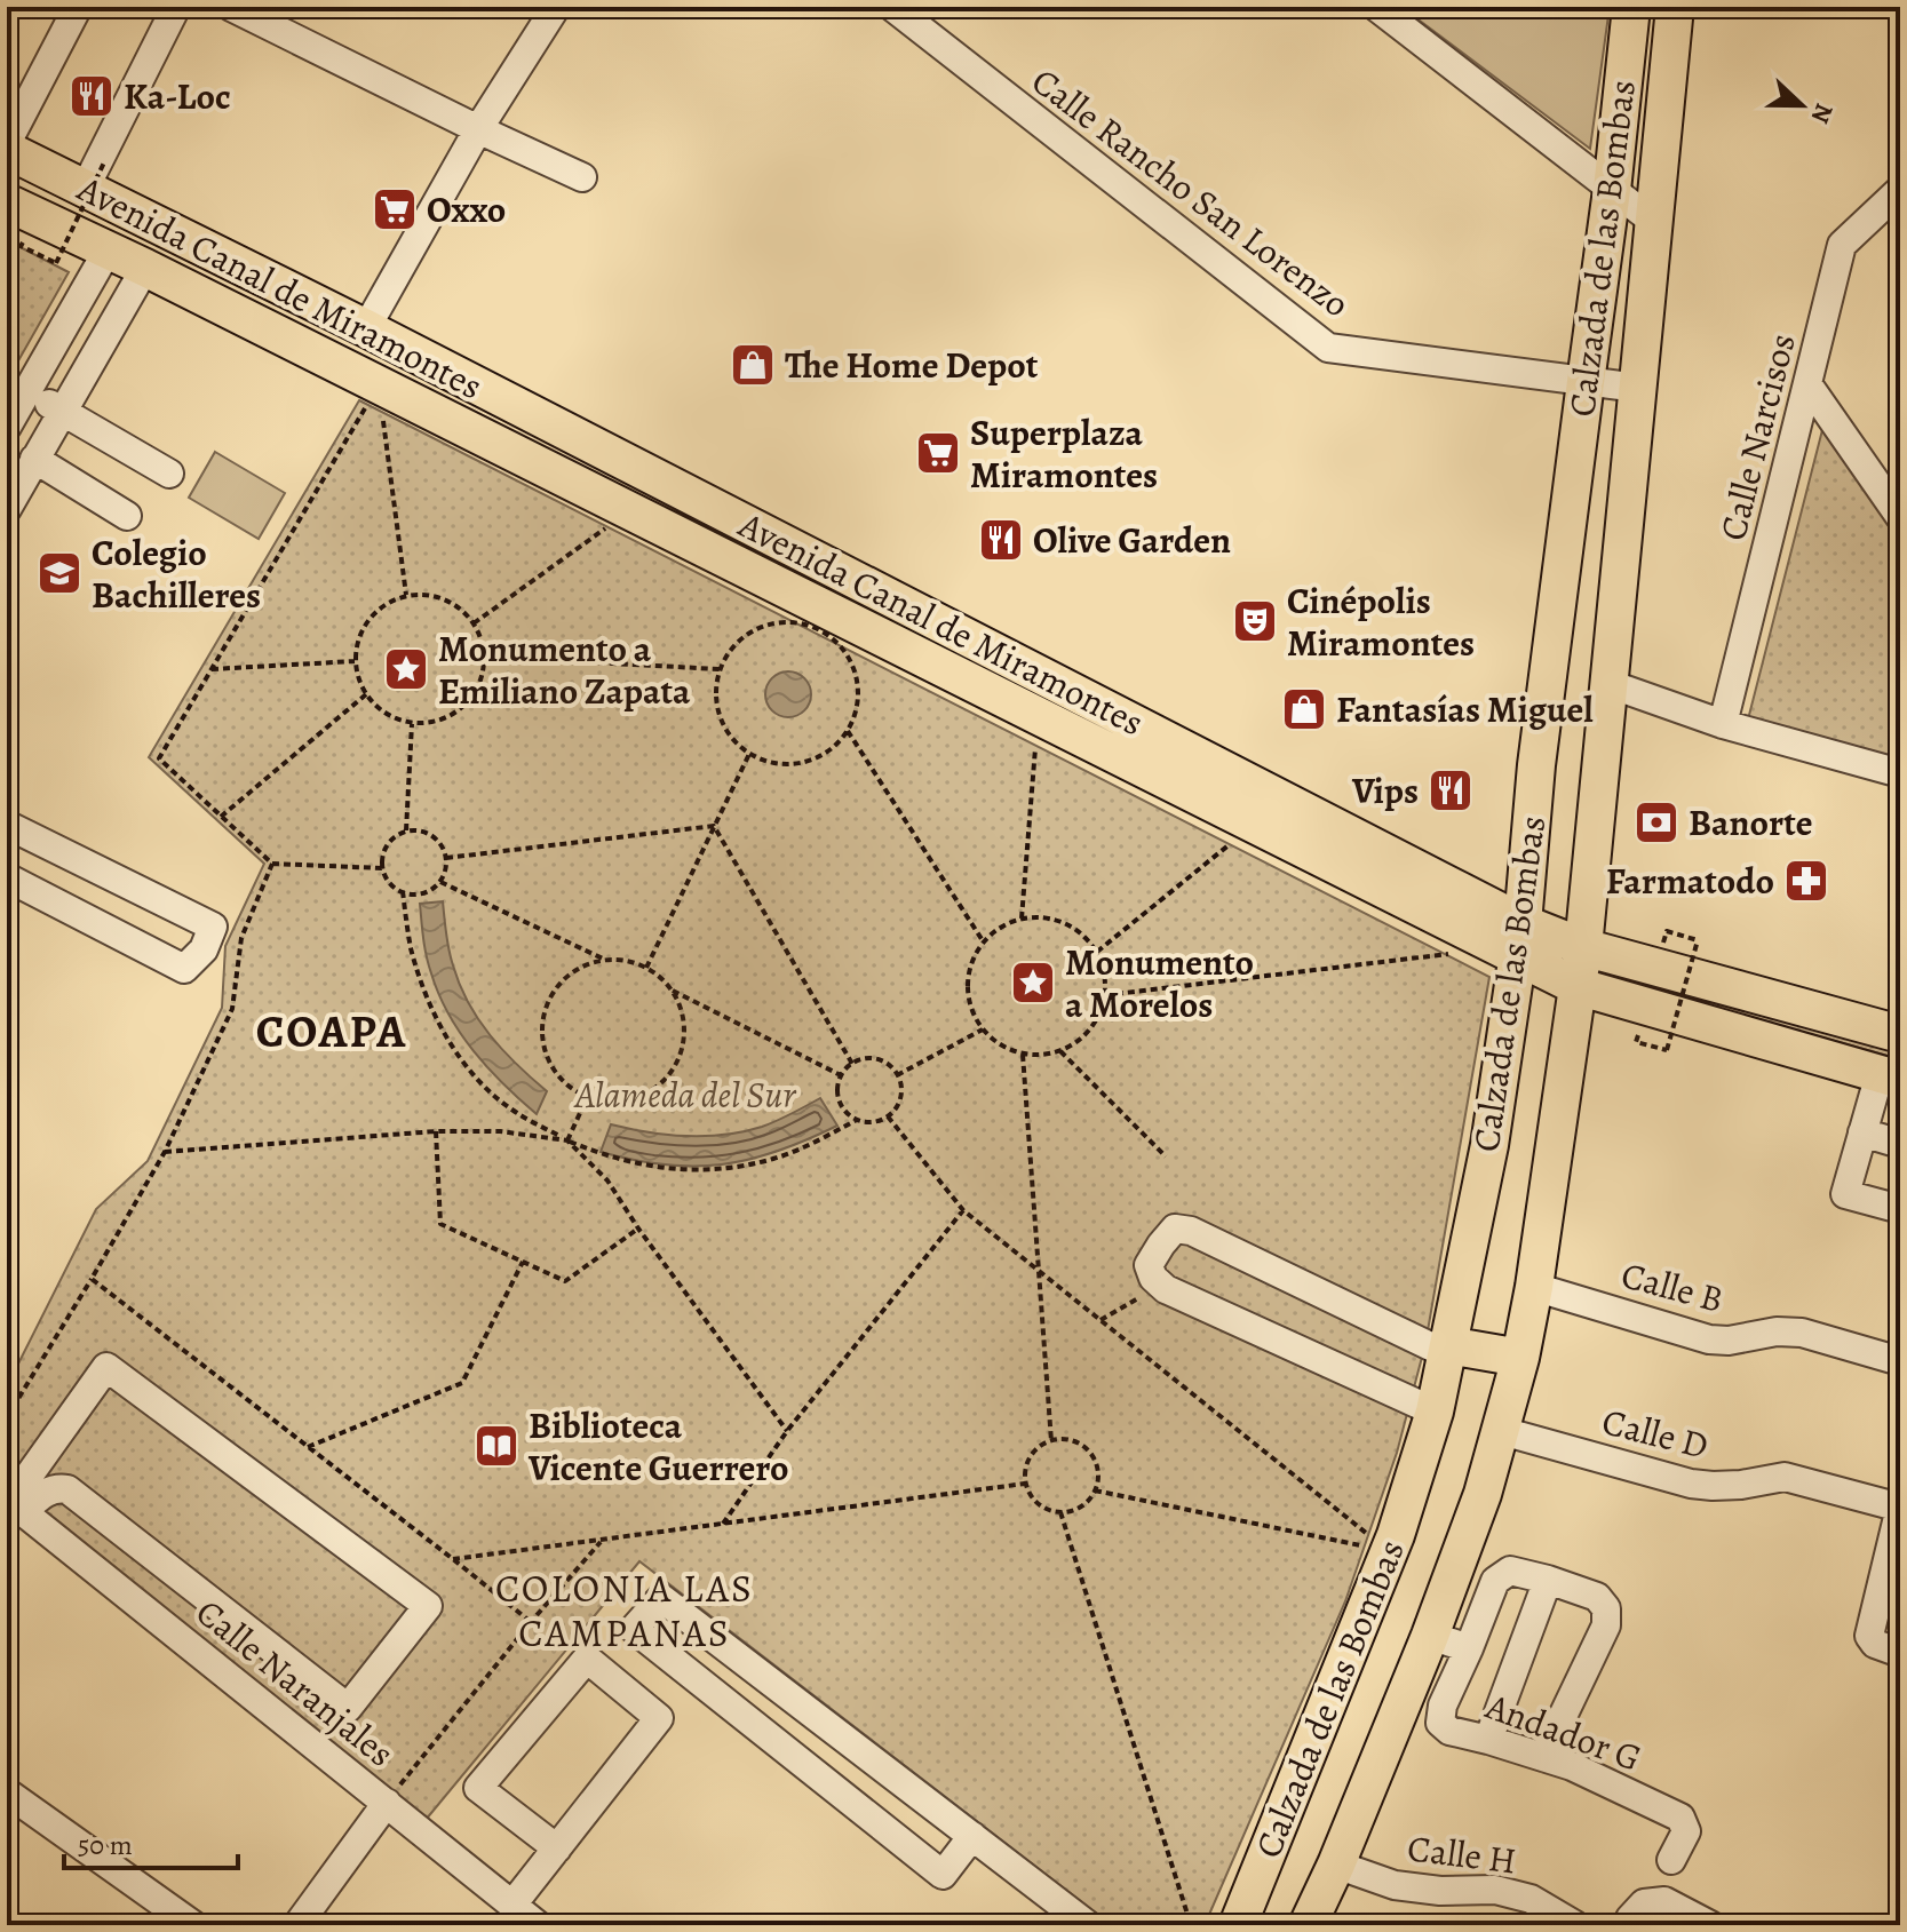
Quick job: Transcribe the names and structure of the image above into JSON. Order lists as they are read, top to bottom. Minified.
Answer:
{"streets":{"main road":["Calzada de las Bombas","Avenida Canal de Miramontes"],"street":["Calle Rancho San Lorenzo","Calle Narcisos","Calle B","Calle D","Calle Naranjales","Andador G","Calle H"]},"crossings":[["Calle Rancho San Lorenzo","Calzada de las Bombas"],["Calzada de las Bombas","Avenida Canal de Miramontes"],["Calzada de las Bombas","Calle B"],["Calzada de las Bombas","Calle D"],["Calzada de las Bombas","Andador G"],["Calzada de las Bombas","Calle H"]],"districts":["COAPA","COLONIA LAS CAMPANAS"],"parks":["Alameda del Sur"],"places":{"restaurant":["Ka-Loc","Olive Garden","Vips"],"supermarket":["Oxxo","Superplaza Miramontes"],"shop":["The Home Depot","Fantasías Miguel"],"school or university":["Colegio Bachilleres"],"theatre":["Cinépolis Miramontes"],"place":["Monumento a Emiliano Zapata","Monumento a Morelos"],"bank":["Banorte"],"pharmacy":["Farmatodo"],"library":["Biblioteca Vicente Guerrero"]},"scale_bar":"50 m","north":"right"}
